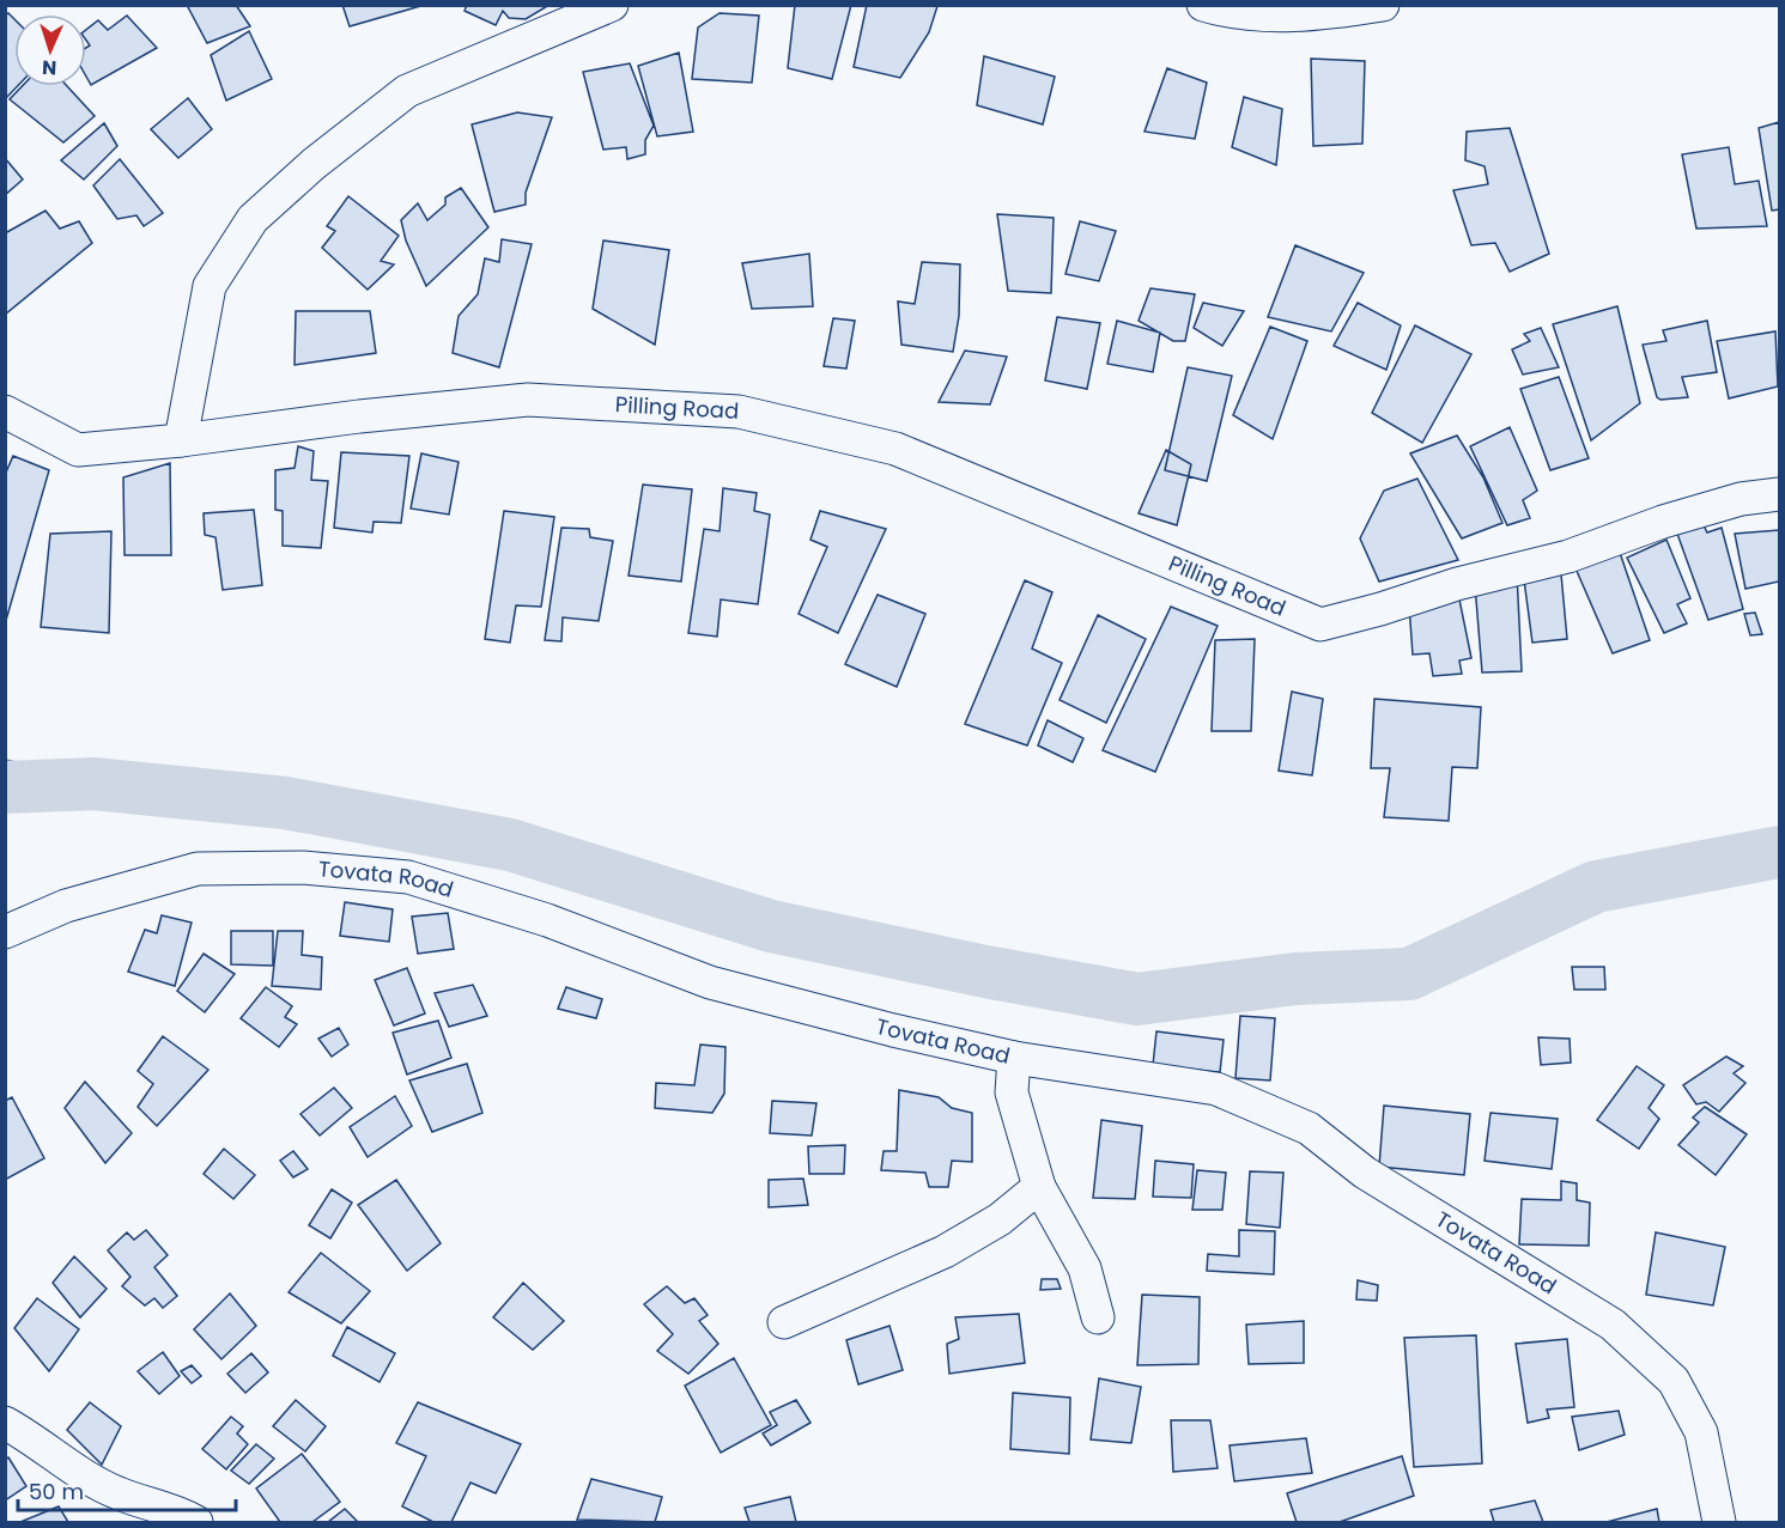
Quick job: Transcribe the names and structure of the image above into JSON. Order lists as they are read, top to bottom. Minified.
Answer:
{"streets":{"street":["Pilling Road","Tovata Road"]},"scale_bar":"50 m","north":"bottom"}
